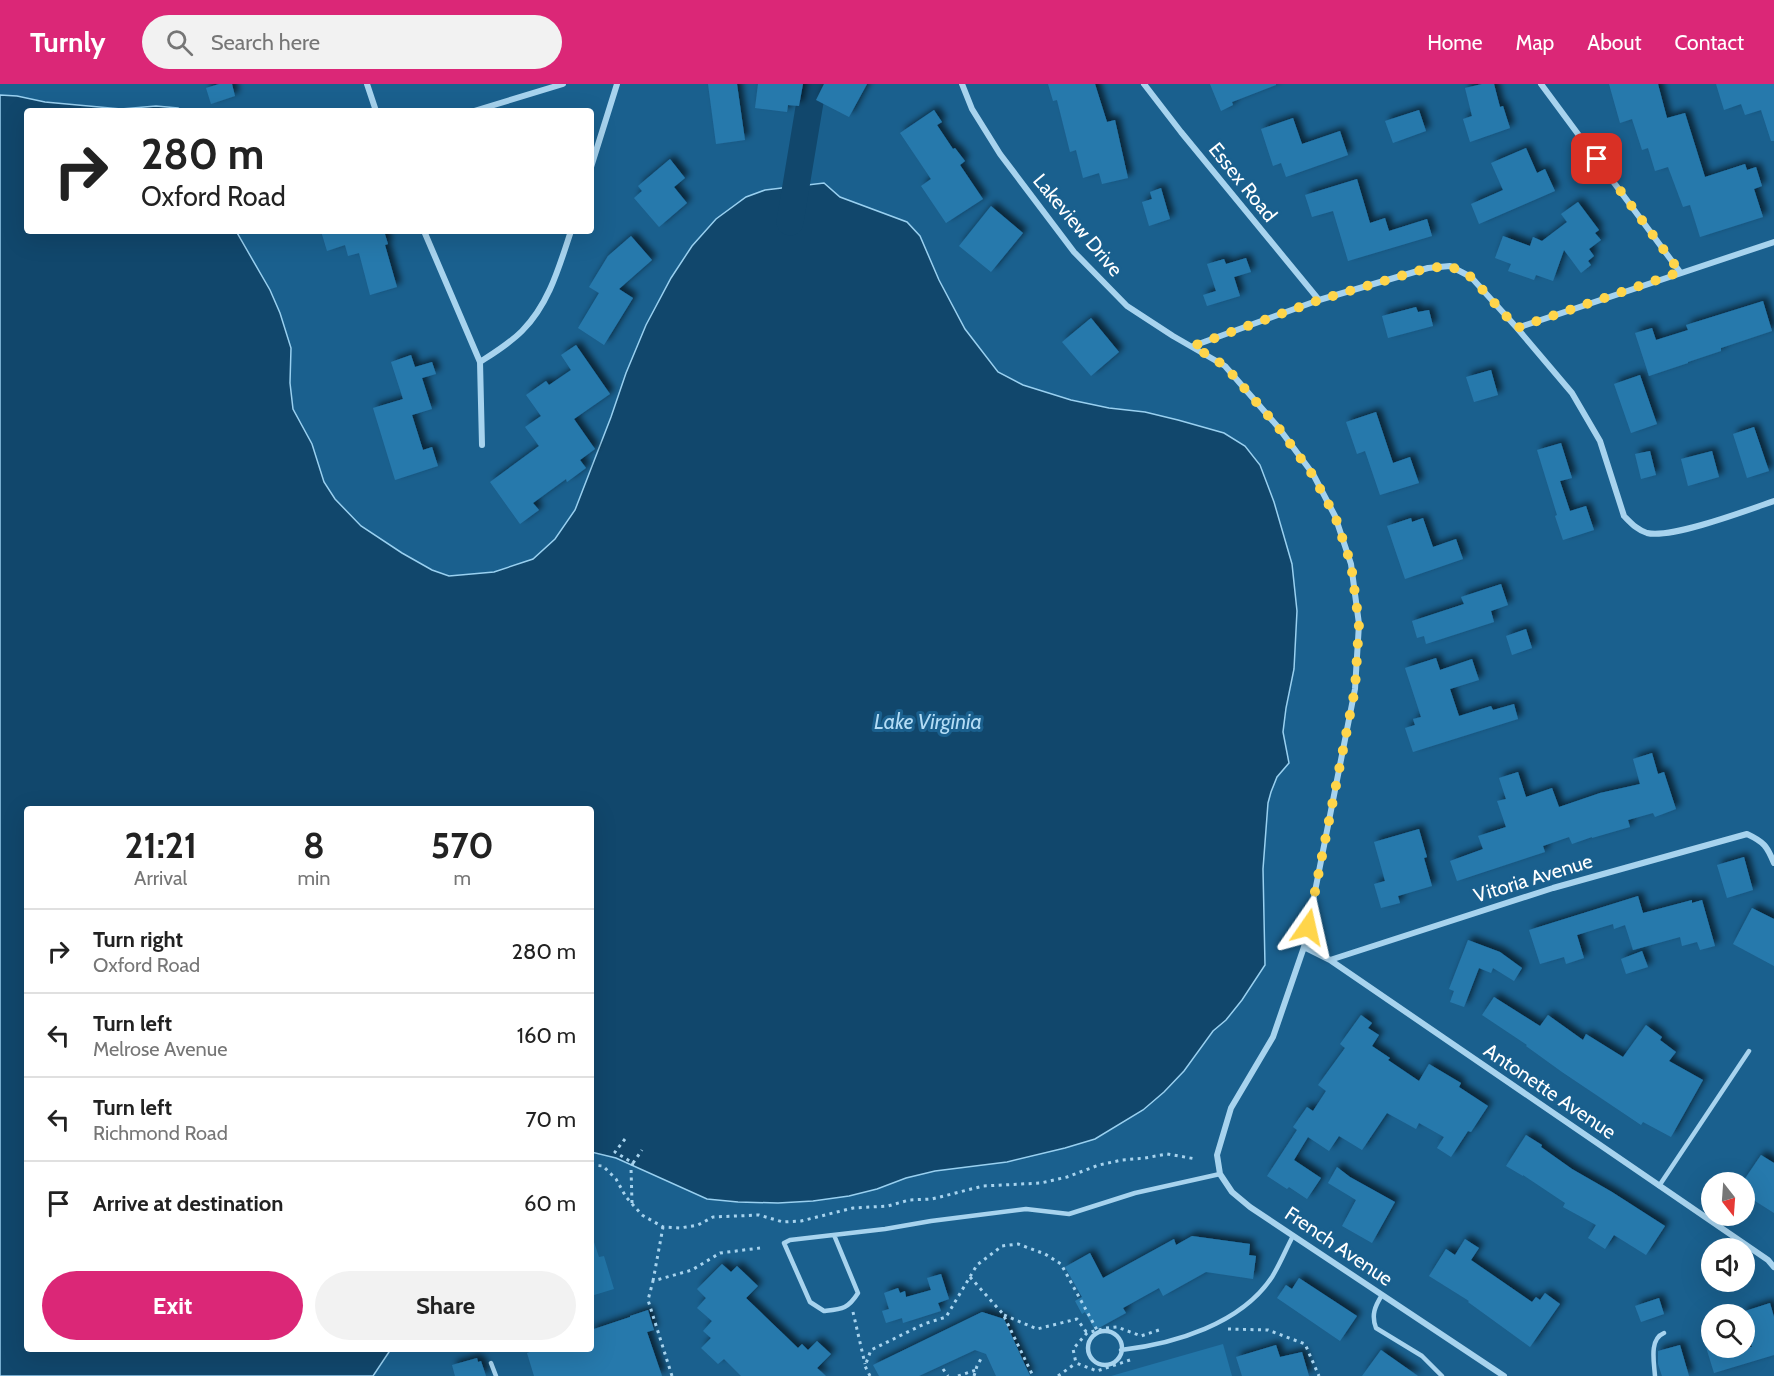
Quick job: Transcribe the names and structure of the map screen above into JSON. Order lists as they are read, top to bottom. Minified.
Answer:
{"streets":{"street":["Essex Road","Lakeview Drive","Vitoria Avenue","Antonette Avenue","French Avenue"]},"crossings":[["Lakeview Drive","Antonette Avenue"],["Lakeview Drive","French Avenue"],["Vitoria Avenue","Antonette Avenue"]],"water":["Lake Virginia"],"north":"bottom","page":{"header":"Turnly","search":"Search here","nav":["Home","Map","About","Contact"],"turn":["280 m","Oxford Road"],"eta":["21:21","Arrival","8","min","570","m"],"list":[{"name":"Turn right","note":"Oxford Road","value":"280 m"},{"name":"Turn left","note":"Melrose Avenue","value":"160 m"},{"name":"Turn left","note":"Richmond Road","value":"70 m"},{"name":"Arrive at destination","value":"60 m"}],"buttons":["Exit","Share"]}}
